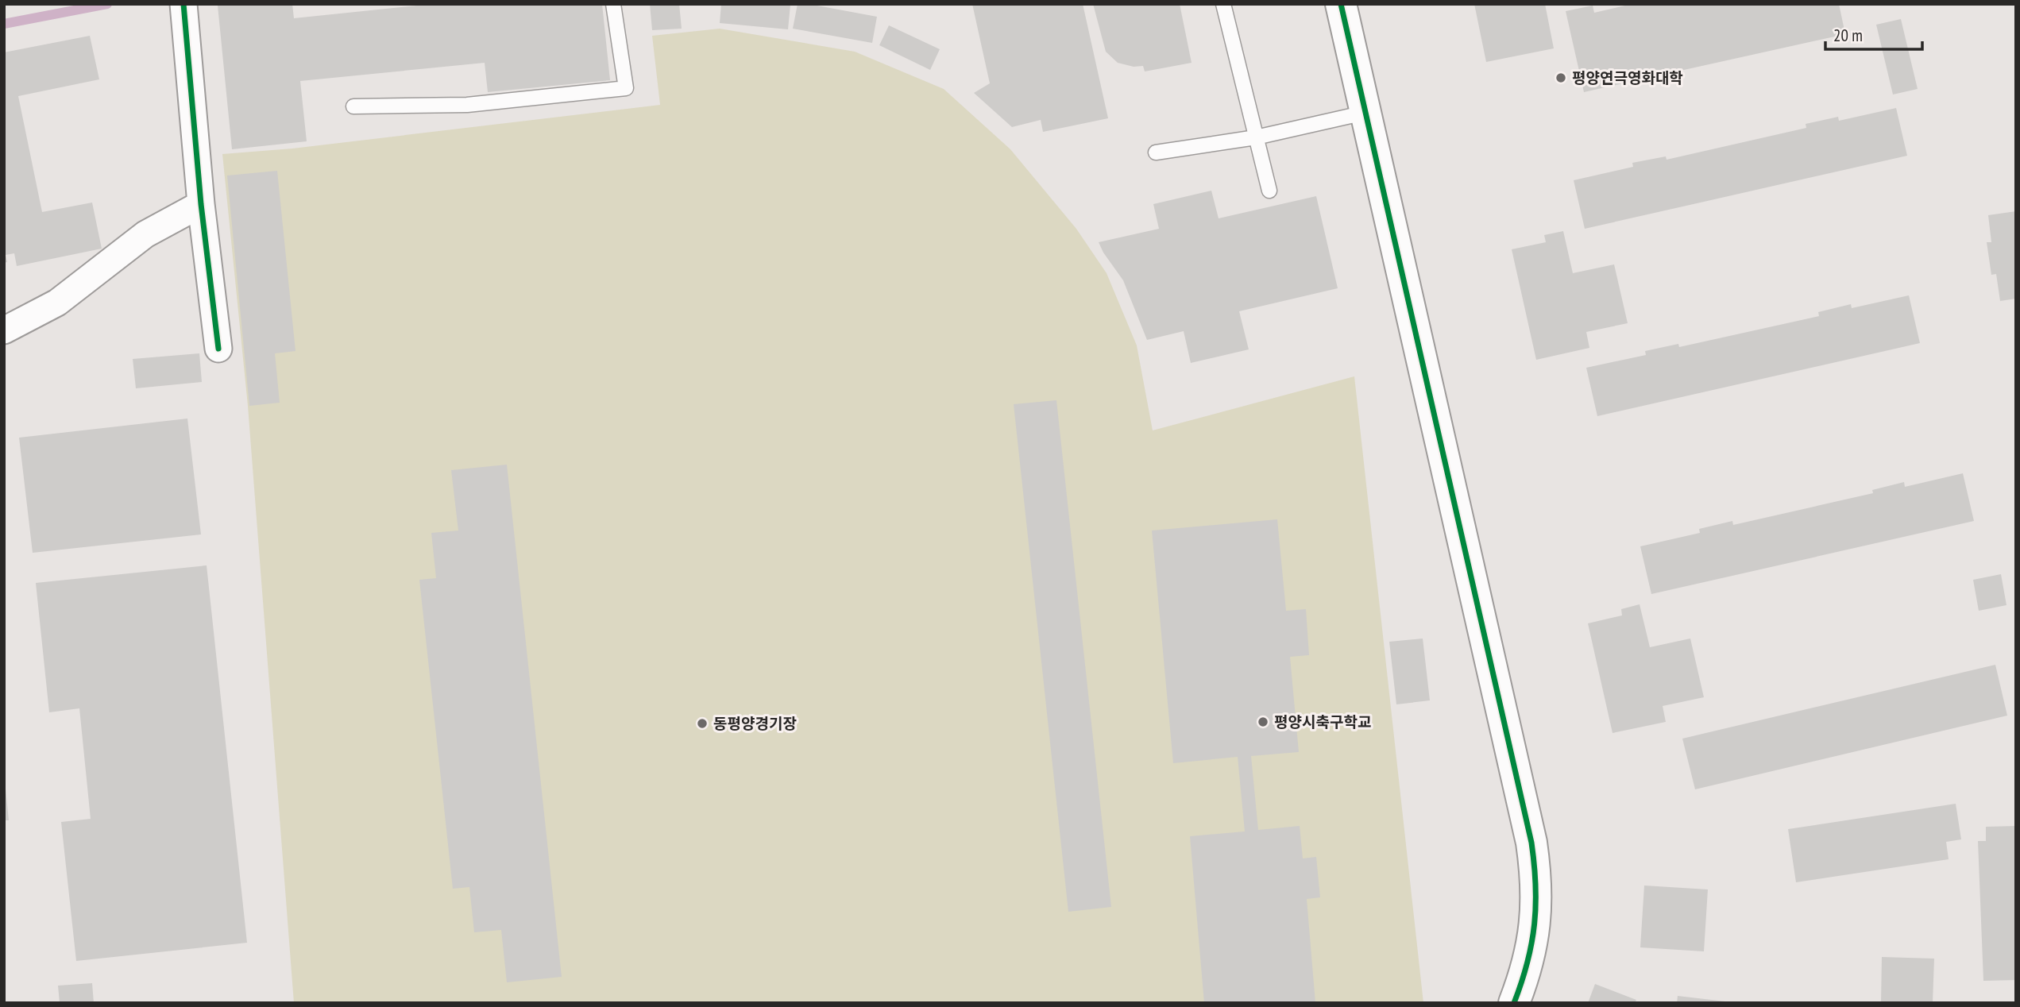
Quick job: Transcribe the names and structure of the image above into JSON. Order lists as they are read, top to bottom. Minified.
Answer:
{"places":["평양연극영화대학","평양시축구학교","동평양경기장"],"scale_bar":"20 m"}
